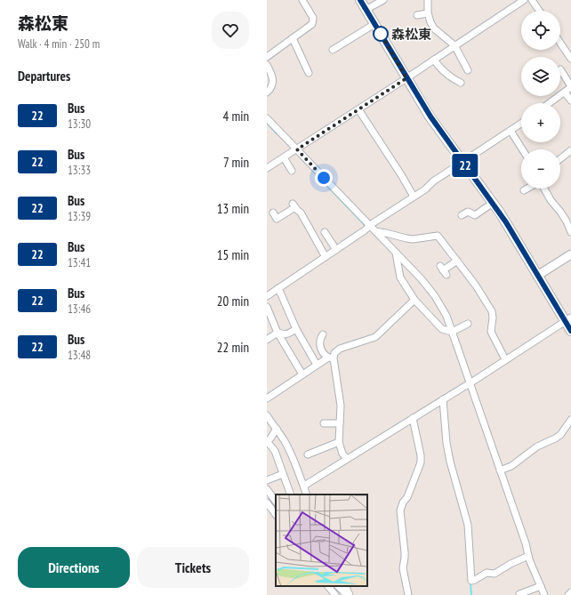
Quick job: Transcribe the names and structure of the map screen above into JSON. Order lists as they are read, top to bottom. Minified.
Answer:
{"places":["森松東"],"lines":["bus line 22"],"page":{"heading":[["森松東","Walk · 4 min · 250 m"],"Departures"],"on_map":"22","map_buttons":["+","−"],"list":[{"mark":"22","name":"Bus","note":"13:30","value":"4 min"},{"mark":"22","name":"Bus","note":"13:33","value":"7 min"},{"mark":"22","name":"Bus","note":"13:39","value":"13 min"},{"mark":"22","name":"Bus","note":"13:41","value":"15 min"},{"mark":"22","name":"Bus","note":"13:46","value":"20 min"},{"mark":"22","name":"Bus","note":"13:48","value":"22 min"}],"buttons":["Directions","Tickets"]}}
